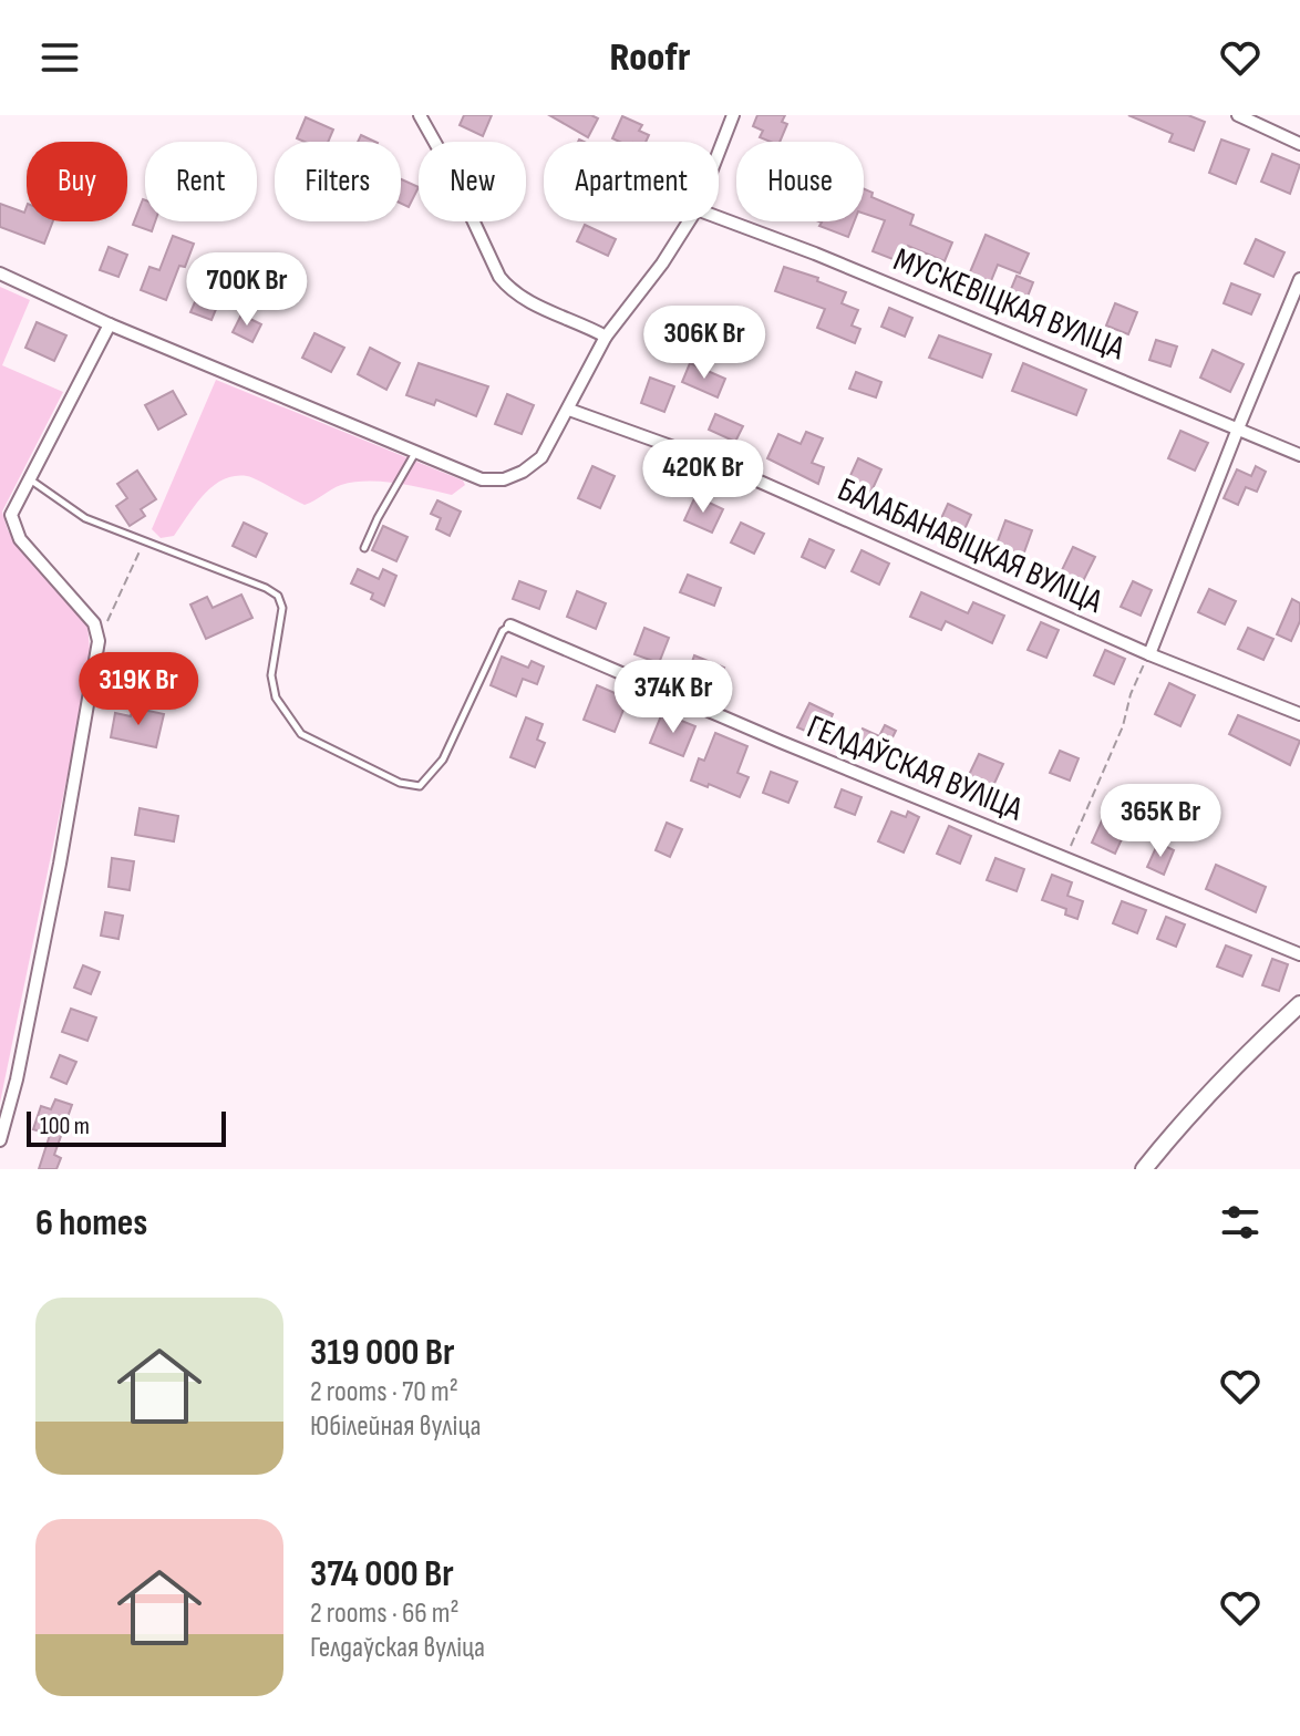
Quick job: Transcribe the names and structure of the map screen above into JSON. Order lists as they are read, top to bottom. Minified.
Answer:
{"streets":{"street":["МУСКЕВІЦКАЯ ВУЛІЦА","БАЛАБАНАВІЦКАЯ ВУЛІЦА","ГЕЛДАЎСКАЯ ВУЛІЦА"]},"scale_bar":"100 m","page":{"header":"Roofr","chip":["Buy","Rent","Filters","New","Apartment","House"],"price":["700K Br","306K Br","420K Br","319K Br","374K Br","365K Br"],"scale":"100 m","heading":"6 homes","list":[{"name":"319 000 Br","note":"2 rooms · 70 m² · Юбілейная вуліца"},{"name":"374 000 Br","note":"2 rooms · 66 m² · Гелдаўская вуліца"}]}}
